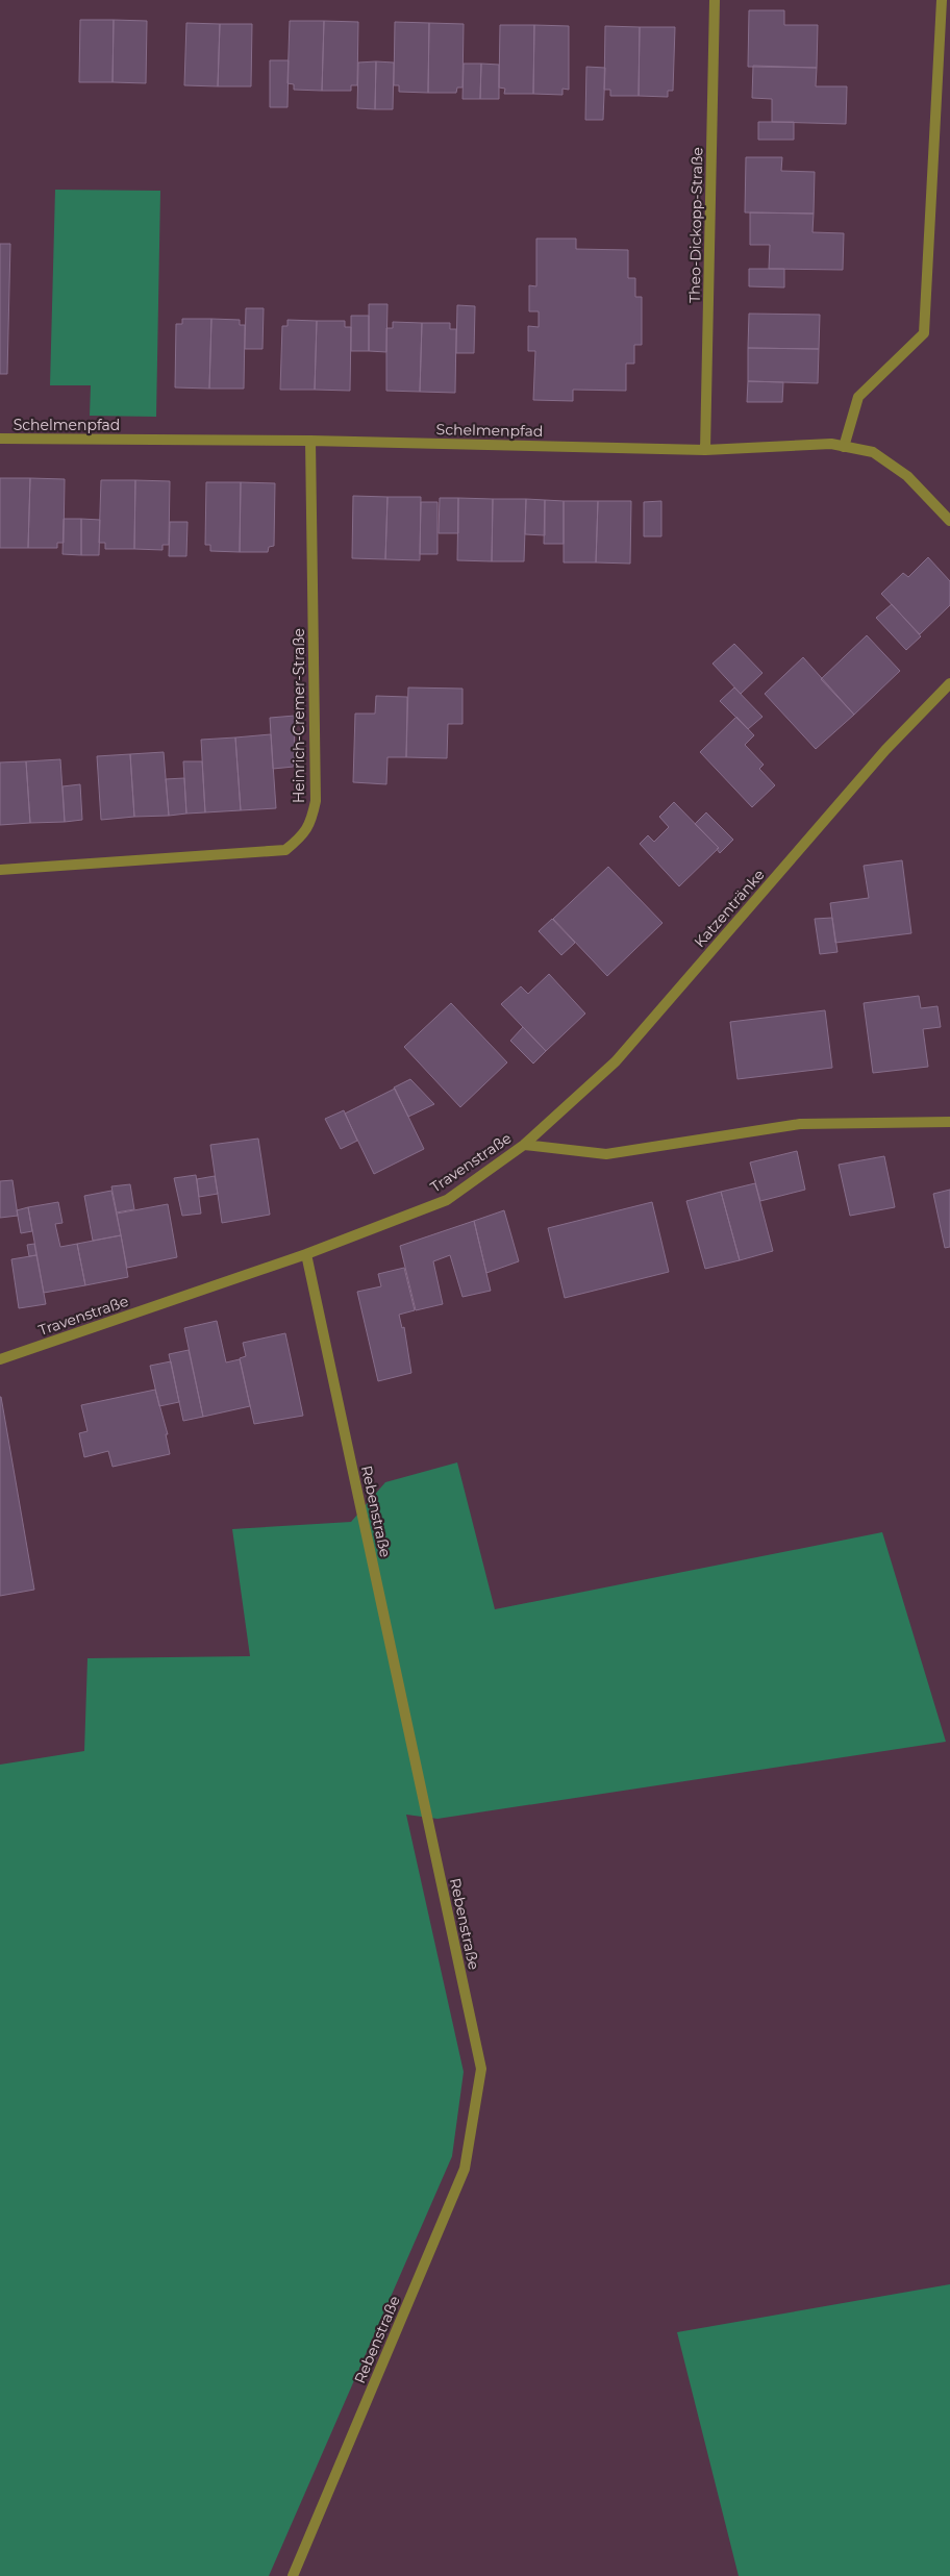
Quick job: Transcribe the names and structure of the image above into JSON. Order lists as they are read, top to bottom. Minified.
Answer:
{"streets":{"street":["Theo-Dickopp-Straße","Schelmenpfad","Heinrich-Cremer-Straße","Katzentränke","Travenstraße","Rebenstraße"]},"crossings":[["Theo-Dickopp-Straße","Schelmenpfad"],["Schelmenpfad","Heinrich-Cremer-Straße"],["Katzentränke","Travenstraße"],["Travenstraße","Rebenstraße"]]}
